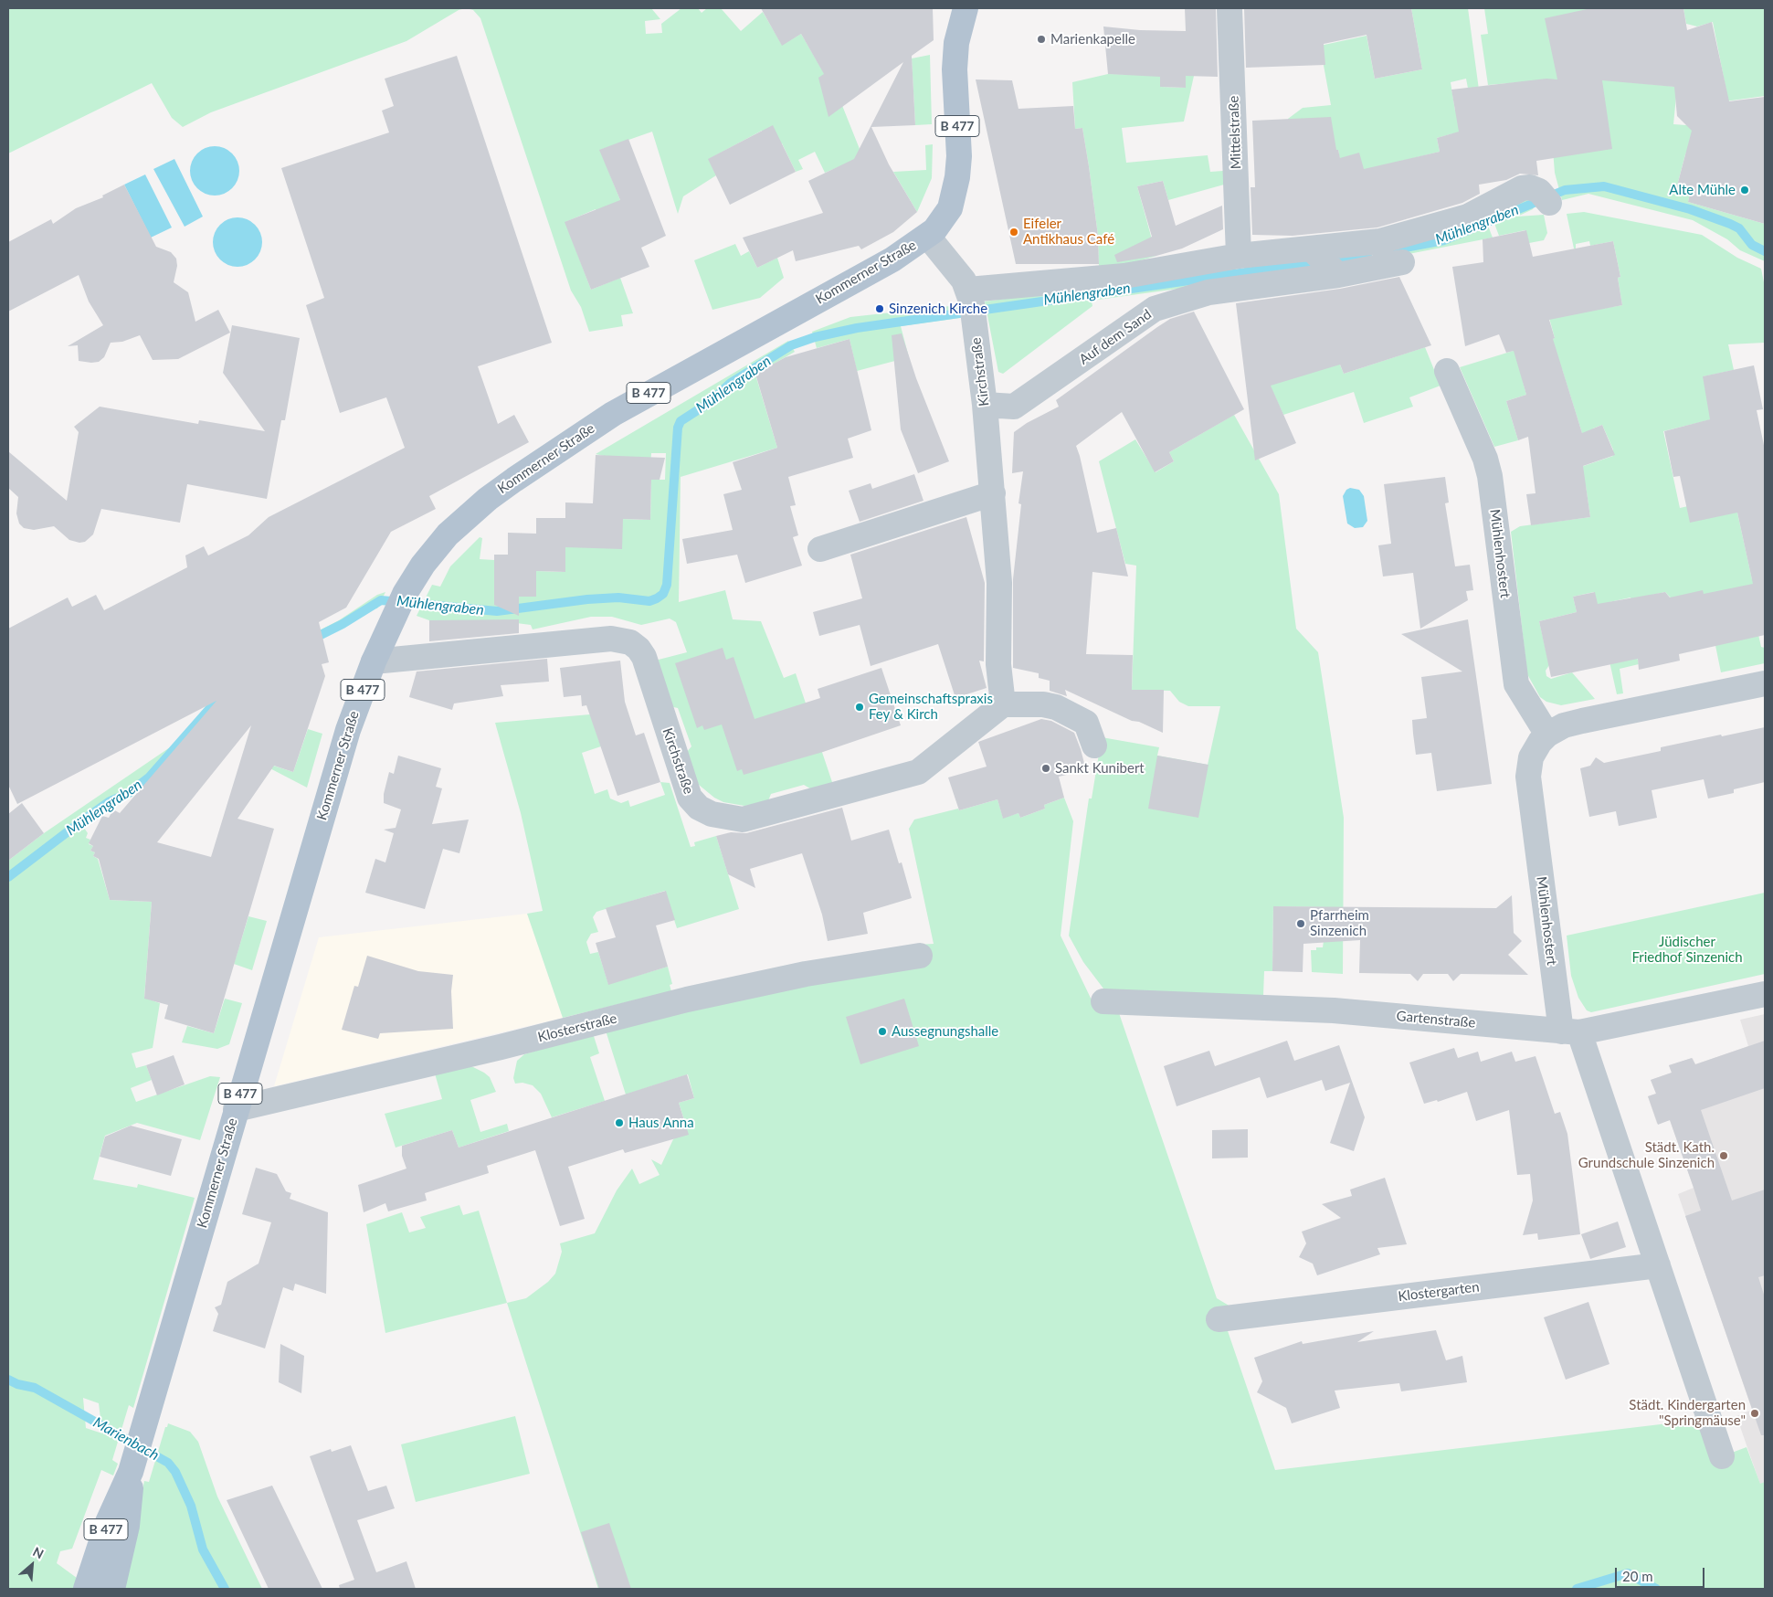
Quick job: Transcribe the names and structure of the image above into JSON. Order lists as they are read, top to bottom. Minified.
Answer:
{"streets":{"main road":["B 477","Kommerner Straße"],"street":["Mittelstraße","Auf dem Sand","Kirchstraße","Mühlenhostert","Gartenstraße","Klosterstraße","Klostergarten"]},"crossings":[["Mittelstraße","Auf dem Sand"],["Kommerner Straße","Kirchstraße"],["Kommerner Straße","Klosterstraße"],["Auf dem Sand","Kirchstraße"],["Mühlenhostert","Gartenstraße"]],"water":["Mühlengraben","Marienbach"],"parks":["Jüdischer Friedhof Sinzenich"],"places":["Marienkapelle","Alte Mühle","Eifeler Antikhaus Café","Sinzenich Kirche","Gemeinschaftspraxis Fey & Kirch","Sankt Kunibert","Pfarrheim Sinzenich","Aussegnungshalle","Haus Anna","Städt. Kath. Grundschule Sinzenich","Städt. Kindergarten \"Springmäuse\""],"scale_bar":"20 m","north":"top right"}
